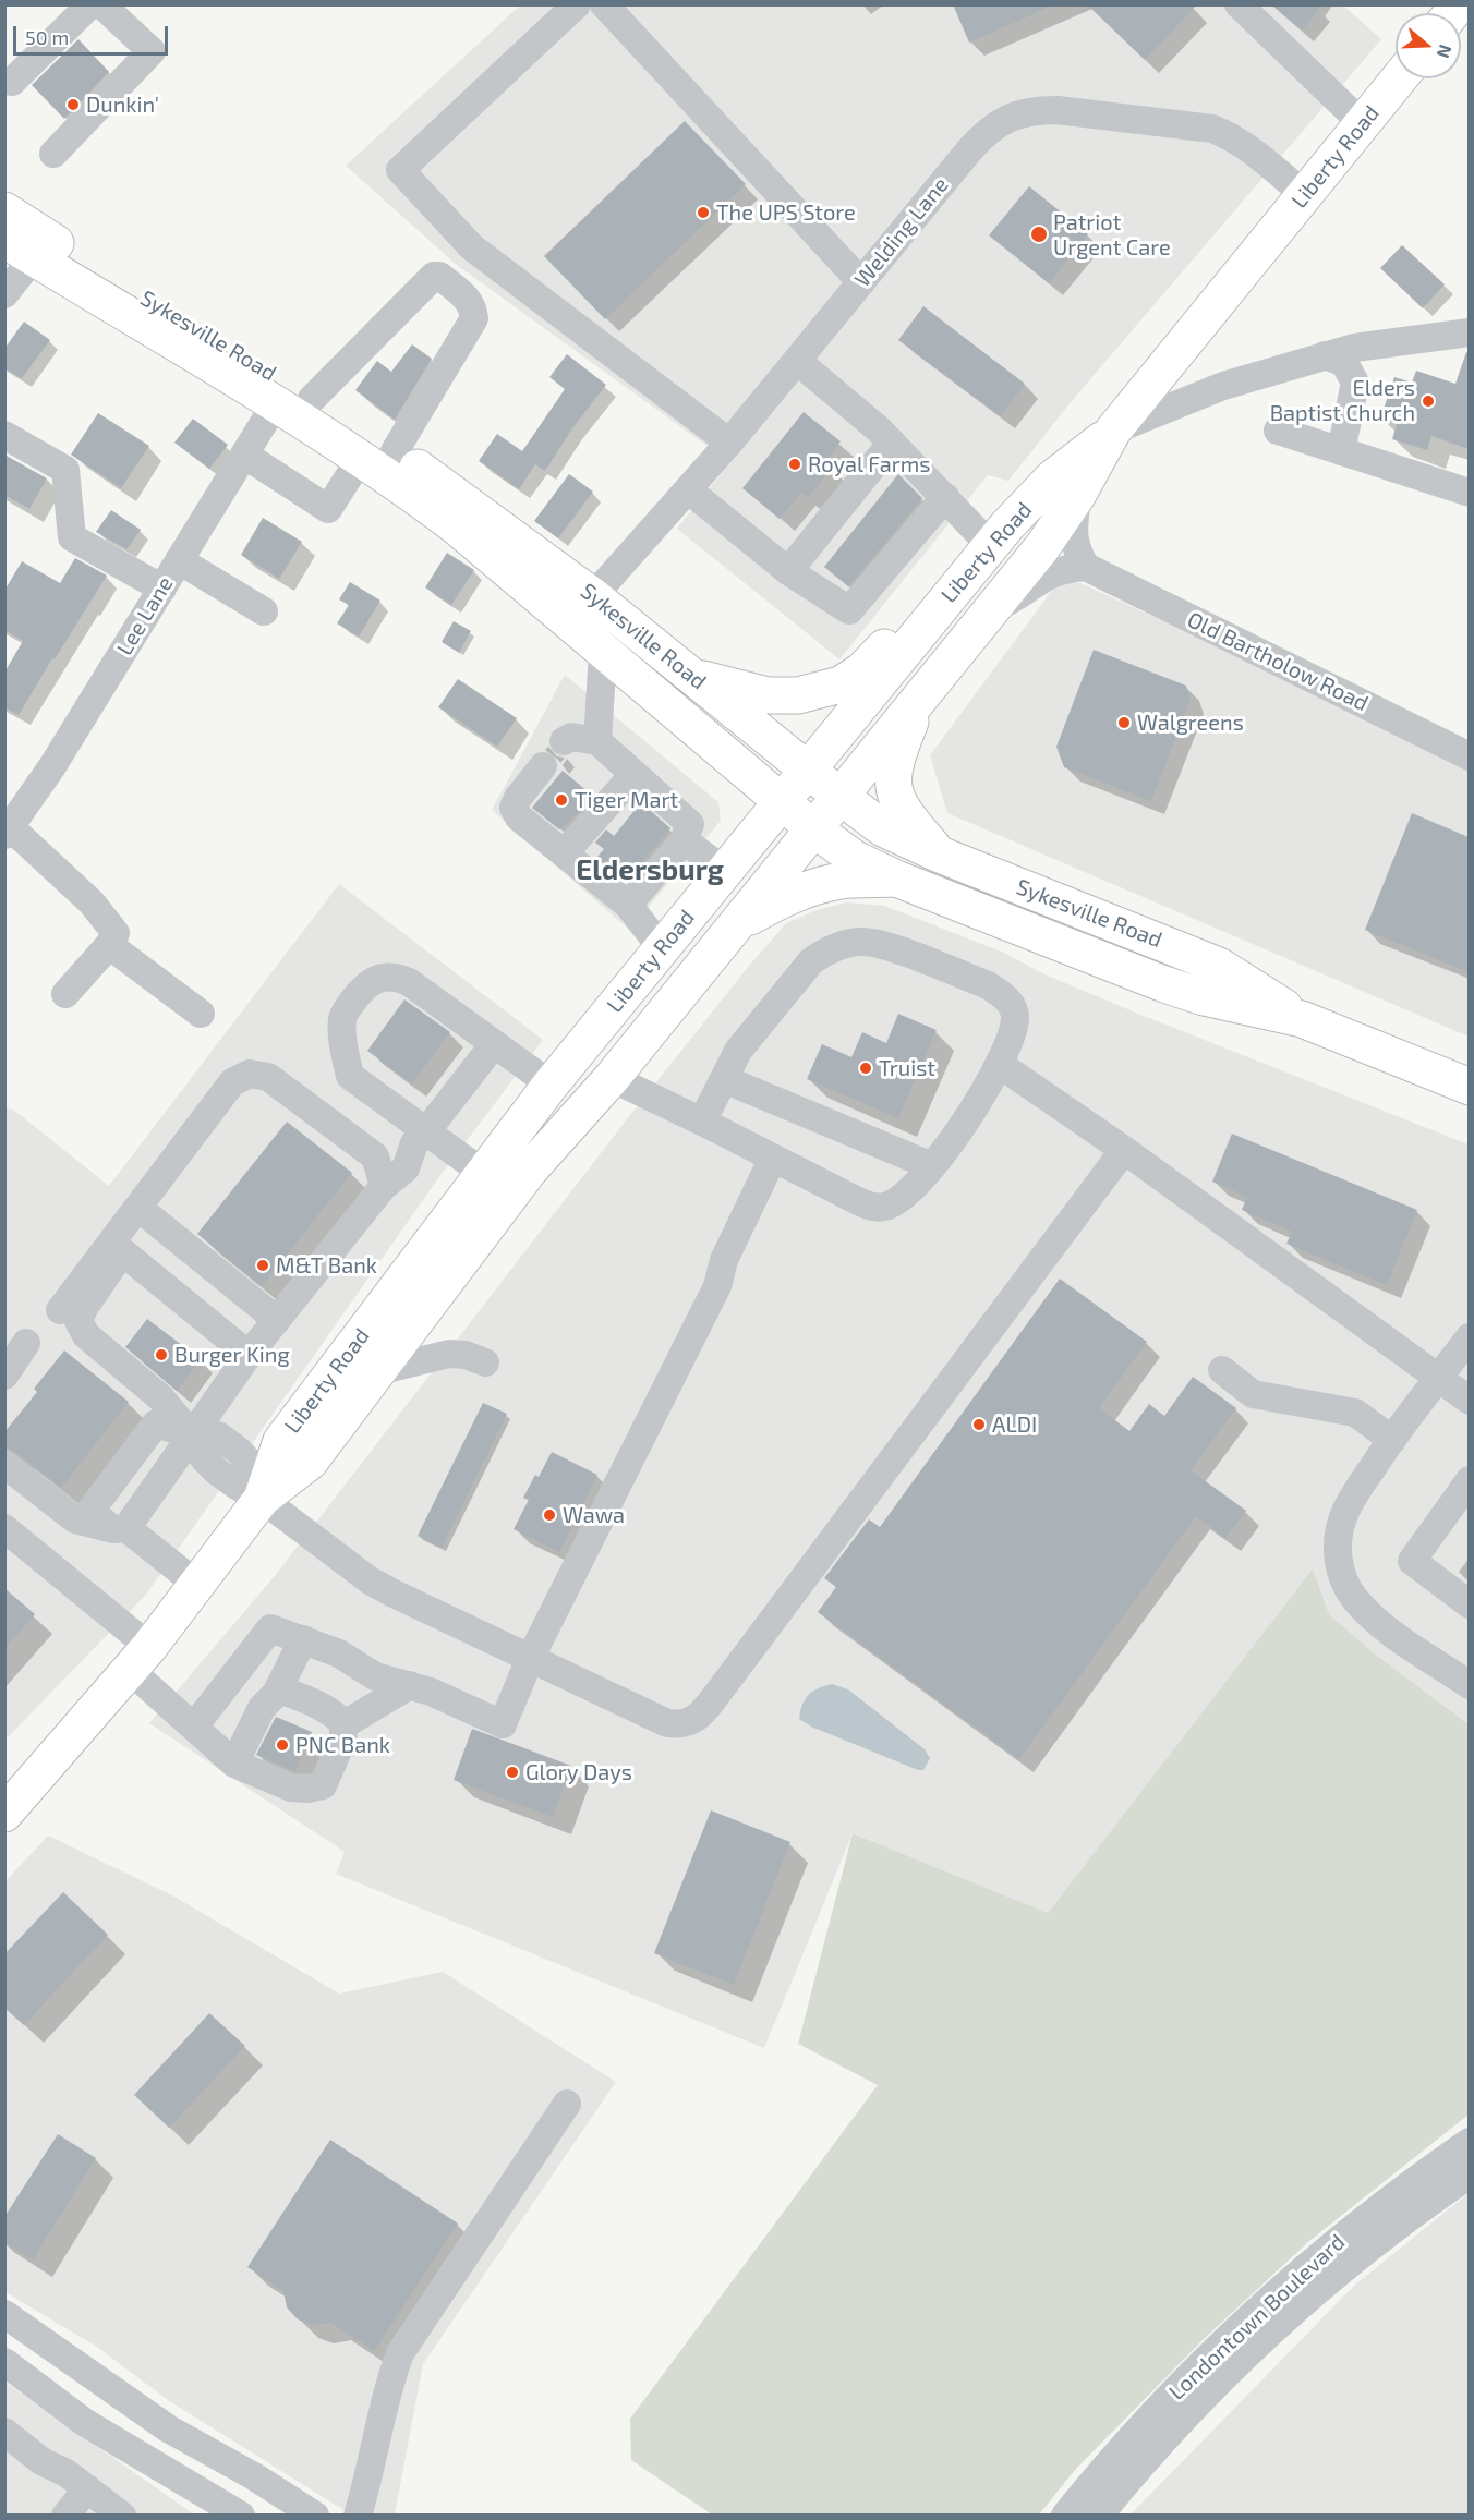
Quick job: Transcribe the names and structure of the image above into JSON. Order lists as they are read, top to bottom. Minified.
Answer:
{"streets":{"main road":["Liberty Road","Sykesville Road"],"street":["Welding Lane","Lee Lane","Old Bartholow Road","Londontown Boulevard"]},"crossings":[["Liberty Road","Welding Lane"],["Liberty Road","Sykesville Road"],["Welding Lane","Sykesville Road"],["Sykesville Road","Lee Lane"]],"districts":["Eldersburg"],"places":["Dunkin'","The UPS Store","Patriot Urgent Care","Elders Baptist Church","Royal Farms","Walgreens","Tiger Mart","Truist","M&T Bank","Burger King","ALDI","Wawa","PNC Bank","Glory Days"],"scale_bar":"50 m","north":"right"}
